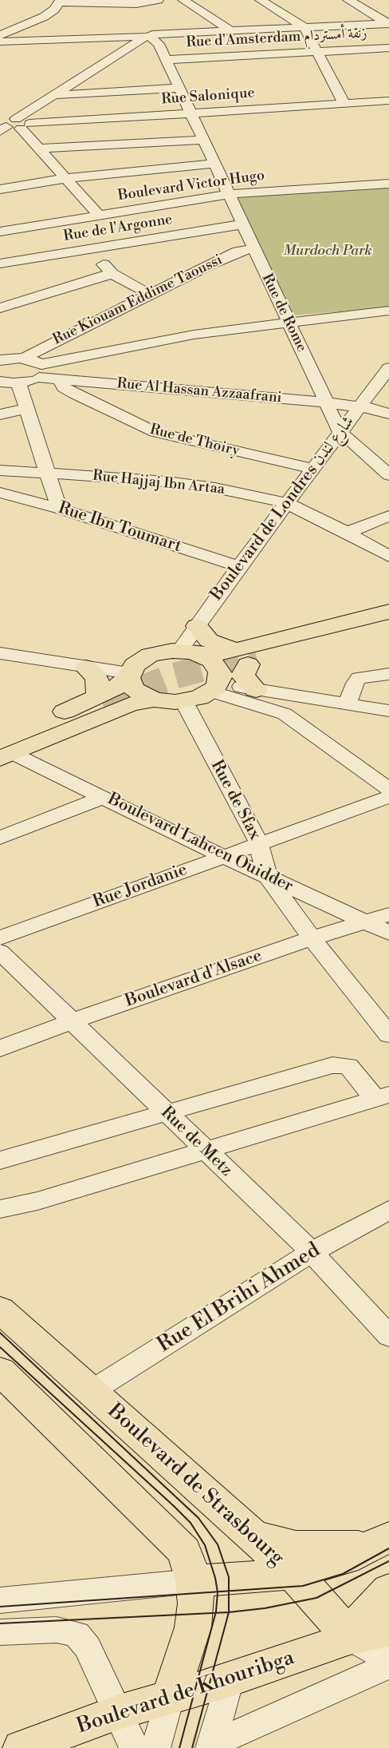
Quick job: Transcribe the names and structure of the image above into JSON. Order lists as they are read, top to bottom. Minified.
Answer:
{"streets":{"main road":["Boulevard de Strasbourg","Boulevard de Khouribga"],"street":["Rue d'Amsterdam زنقة أمستردام","Rue Salonique","Boulevard Victor Hugo","Rue de l'Argonne","Rue Kiouam Eddime Taoussi","Rue de Rome","Rue Al Hassan Azzaafrani","Rue de Thoiry","Rue Hajjaj Ibn Artaa","Boulevard de Londres شارع لندن","Rue Ibn Toumart","Rue de Sfax","Boulevard Lahcen Ouidder","Rue Jordanie","Boulevard d'Alsace","Rue de Metz","Rue El Brihi Ahmed"]},"crossings":[["Rue d'Amsterdam زنقة أمستردام","Rue de Rome"],["Rue Salonique","Rue de Rome"],["Boulevard Victor Hugo","Rue de Rome"],["Rue de l'Argonne","Rue de Rome"],["Rue Kiouam Eddime Taoussi","Rue de Rome"],["Rue de Rome","Rue Al Hassan Azzaafrani"],["Rue de Rome","Boulevard de Londres شارع لندن"],["Rue Al Hassan Azzaafrani","Rue de Thoiry"],["Rue Al Hassan Azzaafrani","Boulevard de Londres شارع لندن"],["Rue de Thoiry","Boulevard de Londres شارع لندن"],["Rue Hajjaj Ibn Artaa","Boulevard de Londres شارع لندن"],["Boulevard de Londres شارع لندن","Rue Ibn Toumart"],["Rue de Sfax","Boulevard Lahcen Ouidder"],["Rue de Sfax","Rue Jordanie"],["Rue de Sfax","Boulevard d'Alsace"],["Boulevard Lahcen Ouidder","Rue Jordanie"],["Boulevard Lahcen Ouidder","Boulevard d'Alsace"],["Boulevard d'Alsace","Rue de Metz"],["Rue de Metz","Rue El Brihi Ahmed"],["Rue El Brihi Ahmed","Boulevard de Strasbourg"],["Boulevard de Strasbourg","Boulevard de Khouribga"]],"parks":["Murdoch Park"]}
